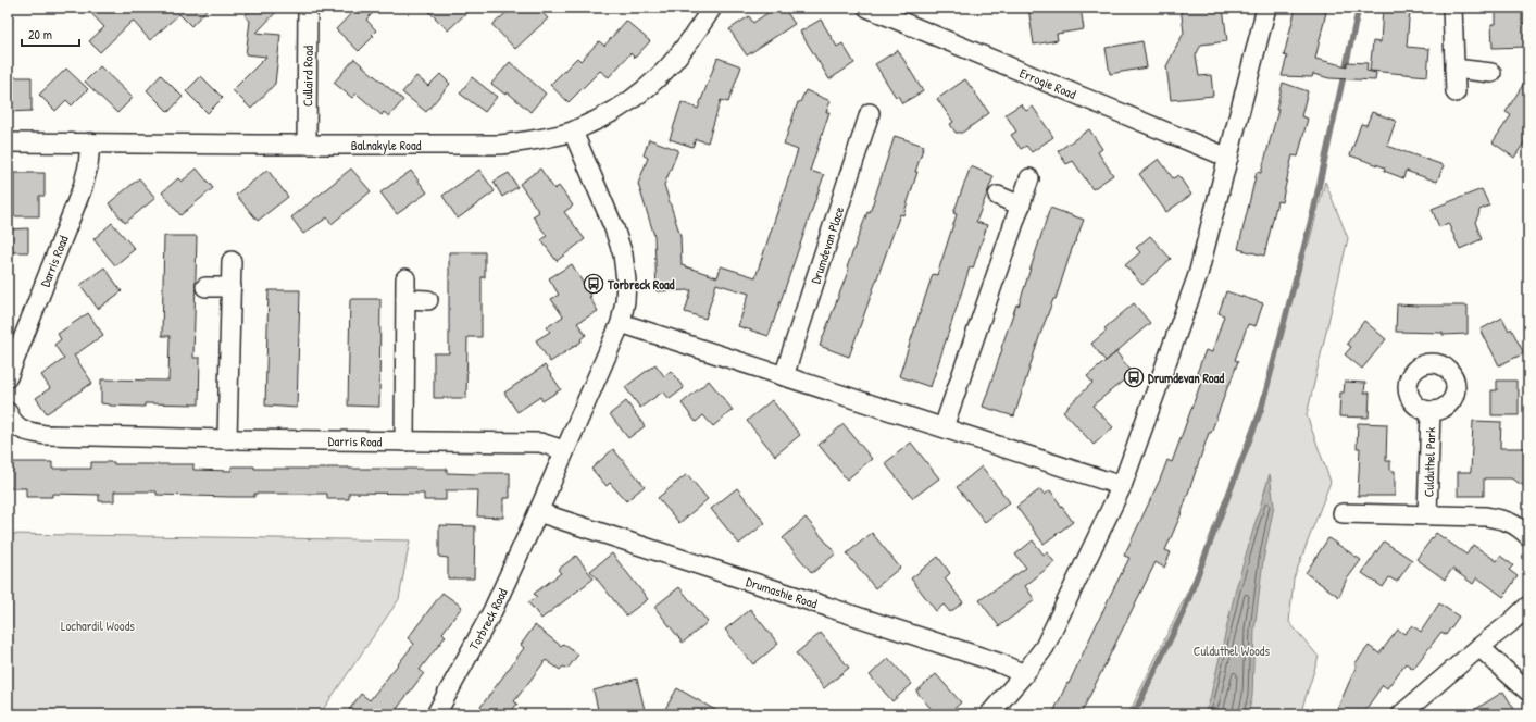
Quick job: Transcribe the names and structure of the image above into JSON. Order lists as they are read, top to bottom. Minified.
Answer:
{"streets":{"street":["Cullaird Road","Errogie Road","Balnakyle Road","Drumdevan Place","Darris Road","Culduthel Park","Drumashie Road","Torbreck Road"]},"crossings":[["Cullaird Road","Balnakyle Road"],["Balnakyle Road","Darris Road"],["Balnakyle Road","Torbreck Road"],["Darris Road","Torbreck Road"],["Drumashie Road","Torbreck Road"]],"parks":["Lochardil Woods","Culduthel Woods"],"places":{"bus stop":["Torbreck Road","Drumdevan Road"]},"scale_bar":"20 m"}
